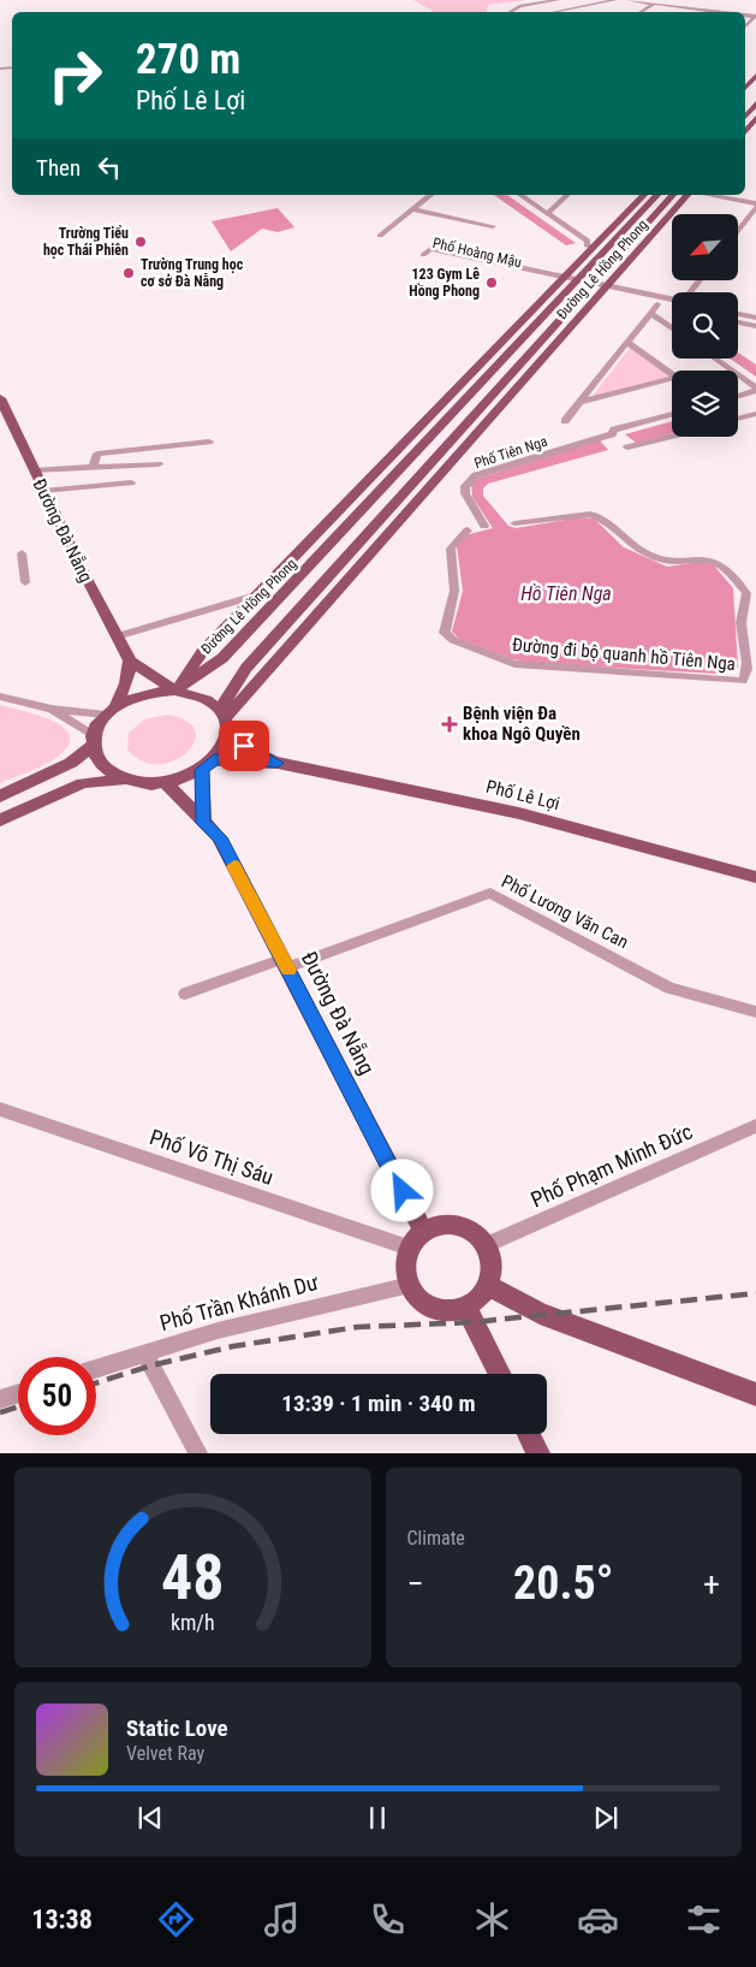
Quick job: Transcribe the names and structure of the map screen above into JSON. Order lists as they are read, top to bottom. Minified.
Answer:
{"streets":{"main road":["Đường Lê Hồng Phong","Đường Đà Nẵng","Phố Lê Lợi"],"street":["Phố Hoàng Mậu","Phố Tiên Nga","Đường đi bộ quanh hồ Tiên Nga","Phố Lương Văn Can","Phố Võ Thị Sáu","Phố Phạm Minh Đức","Phố Trần Khánh Dư"]},"crossings":[["Phố Hoàng Mậu","Đường Lê Hồng Phong"],["Đường Lê Hồng Phong","Đường Đà Nẵng"],["Đường Lê Hồng Phong","Phố Lê Lợi"],["Đường Đà Nẵng","Phố Lê Lợi"],["Đường Đà Nẵng","Phố Lương Văn Can"],["Đường Đà Nẵng","Phố Võ Thị Sáu"],["Đường Đà Nẵng","Phố Phạm Minh Đức"],["Đường Đà Nẵng","Phố Trần Khánh Dư"],["Phố Võ Thị Sáu","Phố Phạm Minh Đức"],["Phố Võ Thị Sáu","Phố Trần Khánh Dư"],["Phố Phạm Minh Đức","Phố Trần Khánh Dư"]],"water":["Hồ Tiên Nga"],"places":{"other":["Trường Tiểu học Thái Phiên","Trường Trung học cơ sở Đà Nẵng","123 Gym Lê Hồng Phong"],"health":["Bệnh viện Đa khoa Ngô Quyền"]},"north":"bottom left","page":{"turn":["270 m","Phố Lê Lợi"],"then":"Then","limit":"50","trip":"13:39 · 1 min · 340 m","tile":"Climate","heat":["−","20.5°","+"],"song":["Static Love","Velvet Ray"],"tabs":"13:38","gauge":["48","km/h"]}}
